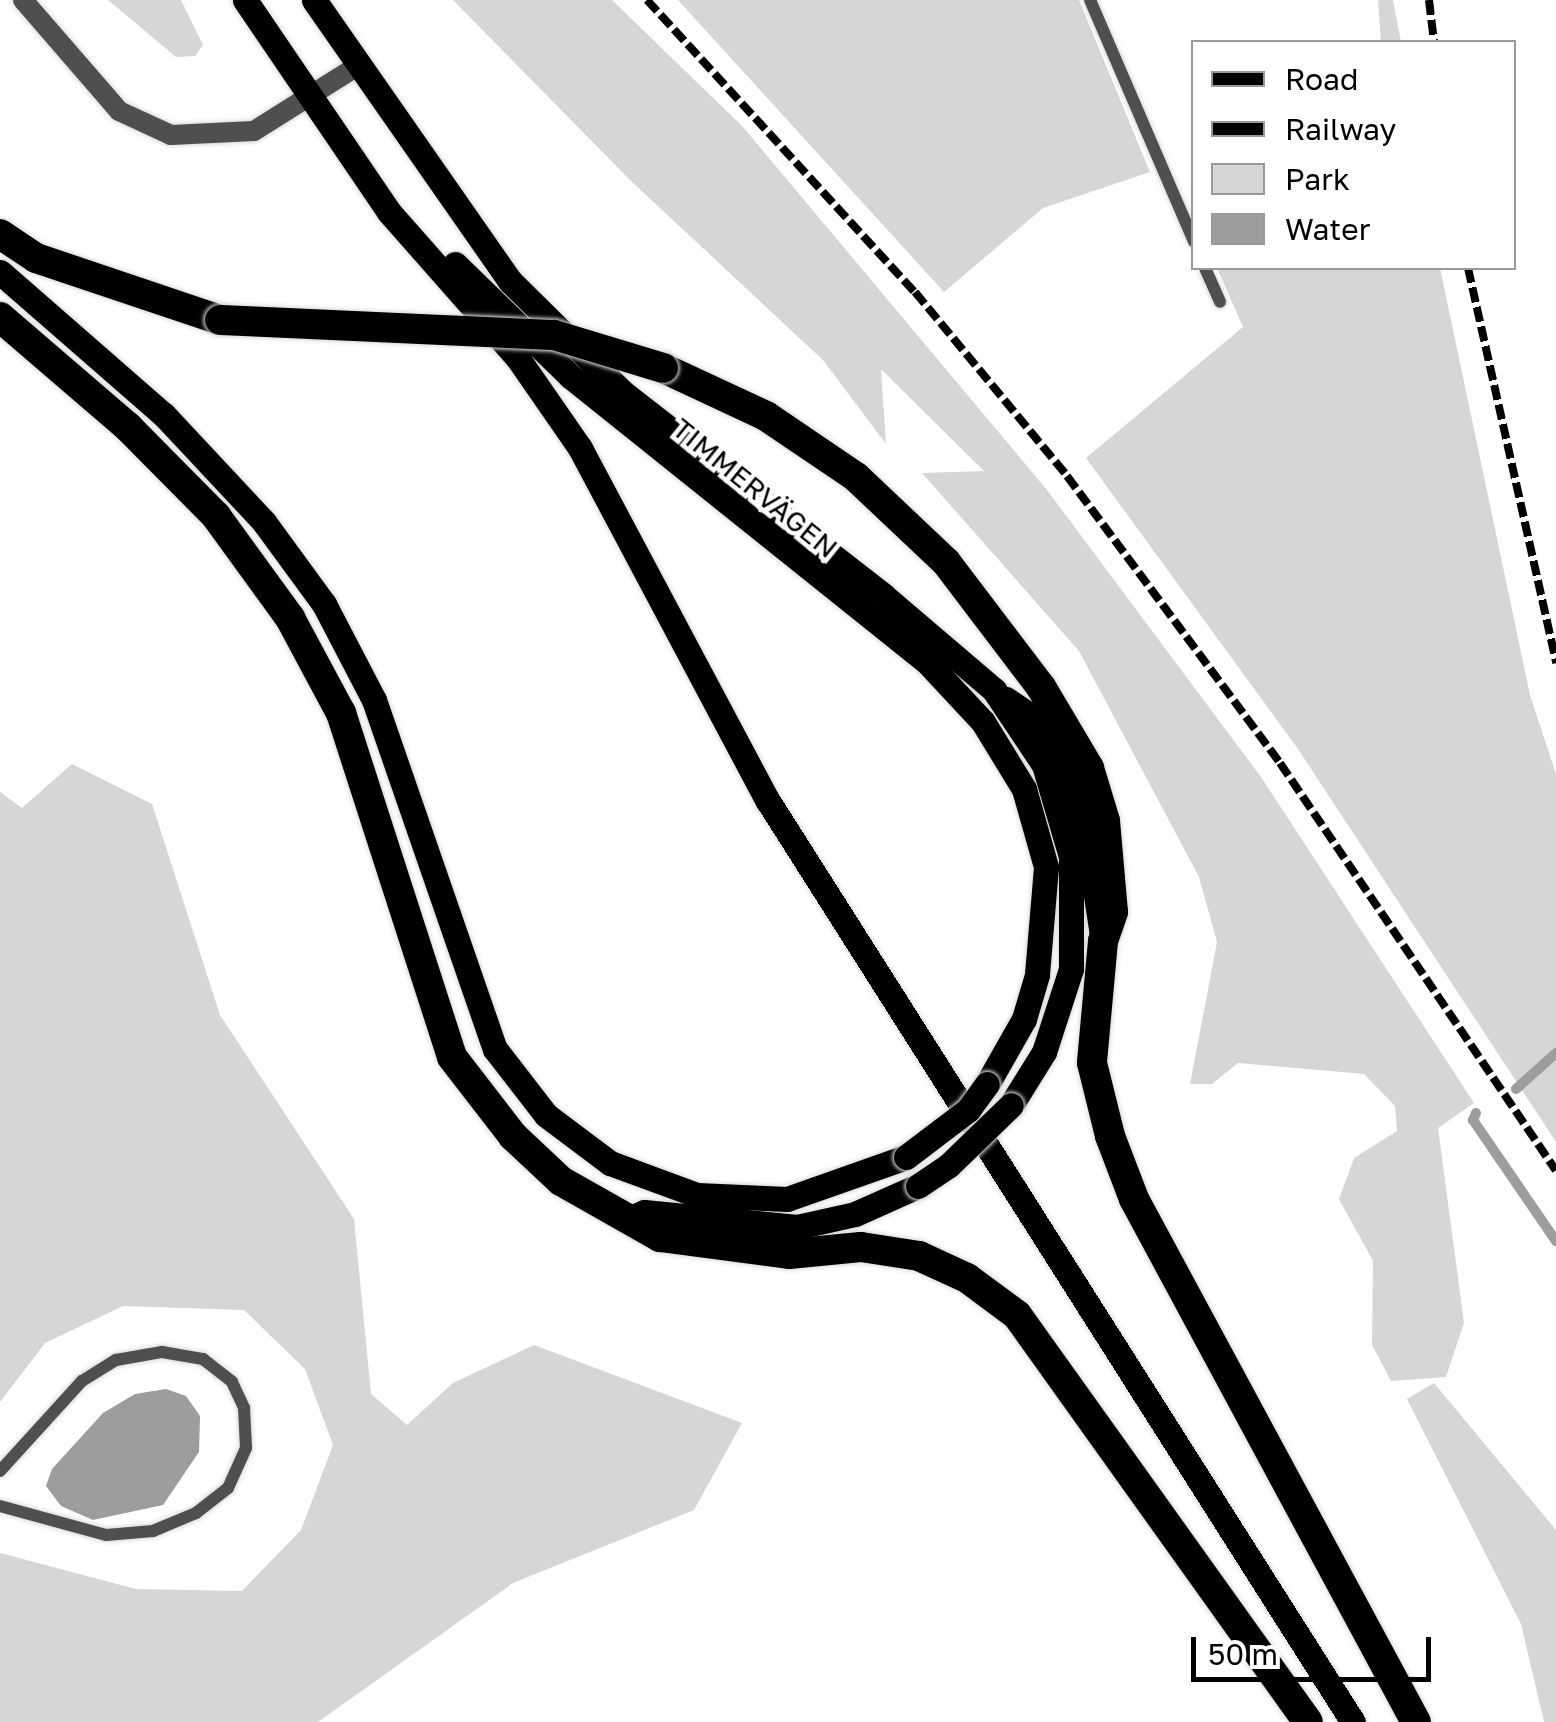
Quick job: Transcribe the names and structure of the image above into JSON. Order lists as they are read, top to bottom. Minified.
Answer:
{"streets":{"main road":["TIMMERVÄGEN"]},"legend":["Road","Railway","Park","Water"],"scale_bar":"50 m"}
